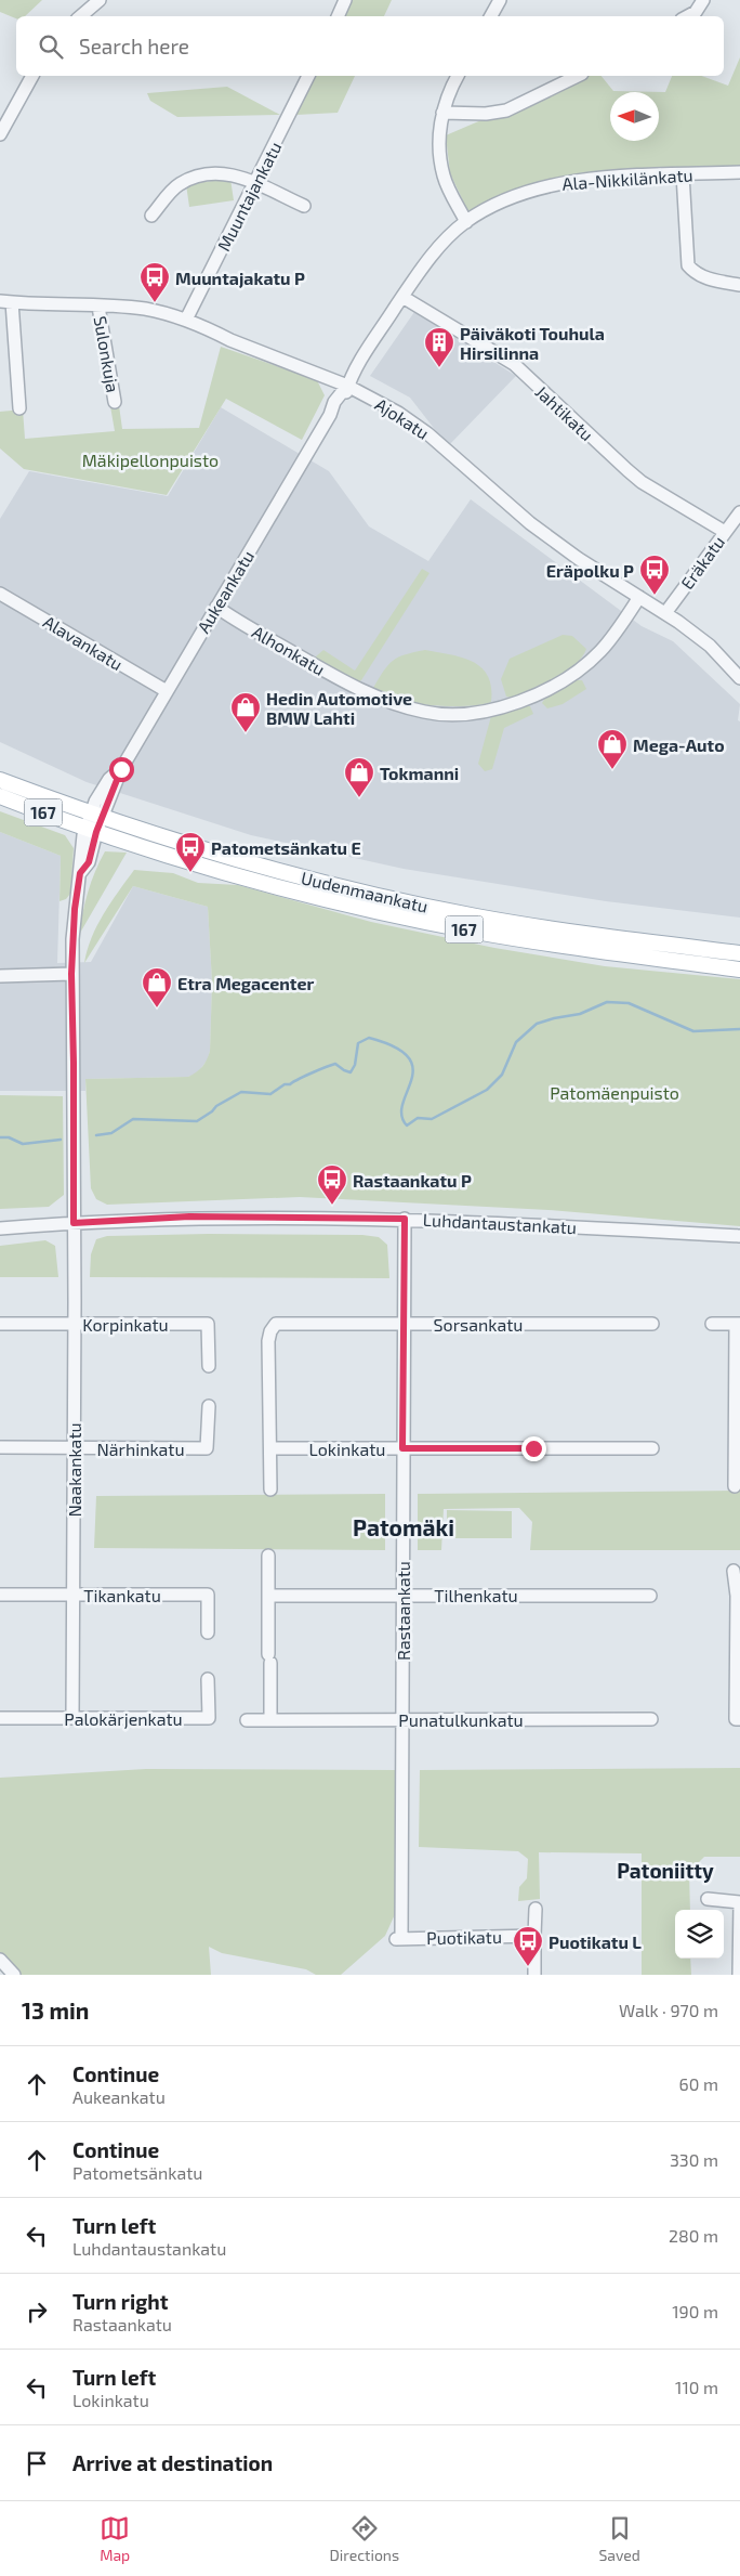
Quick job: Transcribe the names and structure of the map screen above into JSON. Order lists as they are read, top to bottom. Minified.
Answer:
{"streets":{"main road":["167","Uudenmaankatu"],"street":["Ala-Nikkilänkatu","Muuntajankatu","Sulonkuja","Jahtikatu","Ajokatu","Eräkatu","Aukeankatu","Alavankatu","Alhonkatu","Luhdantaustankatu","Korpinkatu","Sorsankatu","Närhinkatu","Lokinkatu","Naakankatu","Tikankatu","Tilhenkatu","Rastaankatu","Palokärjenkatu","Punatulkunkatu","Puotikatu"]},"crossings":[["Ala-Nikkilänkatu","Jahtikatu"],["Ala-Nikkilänkatu","Ajokatu"],["Ala-Nikkilänkatu","Aukeankatu"],["Muuntajankatu","Ajokatu"],["Sulonkuja","Ajokatu"],["Jahtikatu","Eräkatu"],["Ajokatu","Eräkatu"],["Ajokatu","Aukeankatu"],["Ajokatu","Alhonkatu"],["Aukeankatu","Alavankatu"],["Aukeankatu","Alhonkatu"],["Aukeankatu","Uudenmaankatu"],["Aukeankatu","Naakankatu"],["Luhdantaustankatu","Naakankatu"],["Luhdantaustankatu","Rastaankatu"],["Korpinkatu","Naakankatu"],["Sorsankatu","Lokinkatu"],["Sorsankatu","Rastaankatu"],["Närhinkatu","Naakankatu"],["Lokinkatu","Rastaankatu"],["Naakankatu","Tikankatu"],["Naakankatu","Palokärjenkatu"],["Tilhenkatu","Rastaankatu"],["Rastaankatu","Punatulkunkatu"],["Rastaankatu","Puotikatu"]],"districts":["Patomäki","Patoniitty"],"parks":["Mäkipellonpuisto","Patomäenpuisto"],"places":{"bus stop":["Muuntajakatu P","Eräpolku P","Patometsänkatu E","Rastaankatu P","Puotikatu L"],"building":["Päiväkoti Touhula Hirsilinna"],"shop":["Hedin Automotive BMW Lahti","Mega-Auto","Tokmanni","Etra Megacenter"]},"north":"left","page":{"search":"Search here","heading":["13 min","Walk · 970 m"],"list":[["Continue","Aukeankatu","60 m"],["Continue","Patometsänkatu","330 m"],["Turn left","Luhdantaustankatu","280 m"],["Turn right","Rastaankatu","190 m"],["Turn left","Lokinkatu","110 m"],"Arrive at destination"],"nav":["Map","Directions","Saved"]}}
